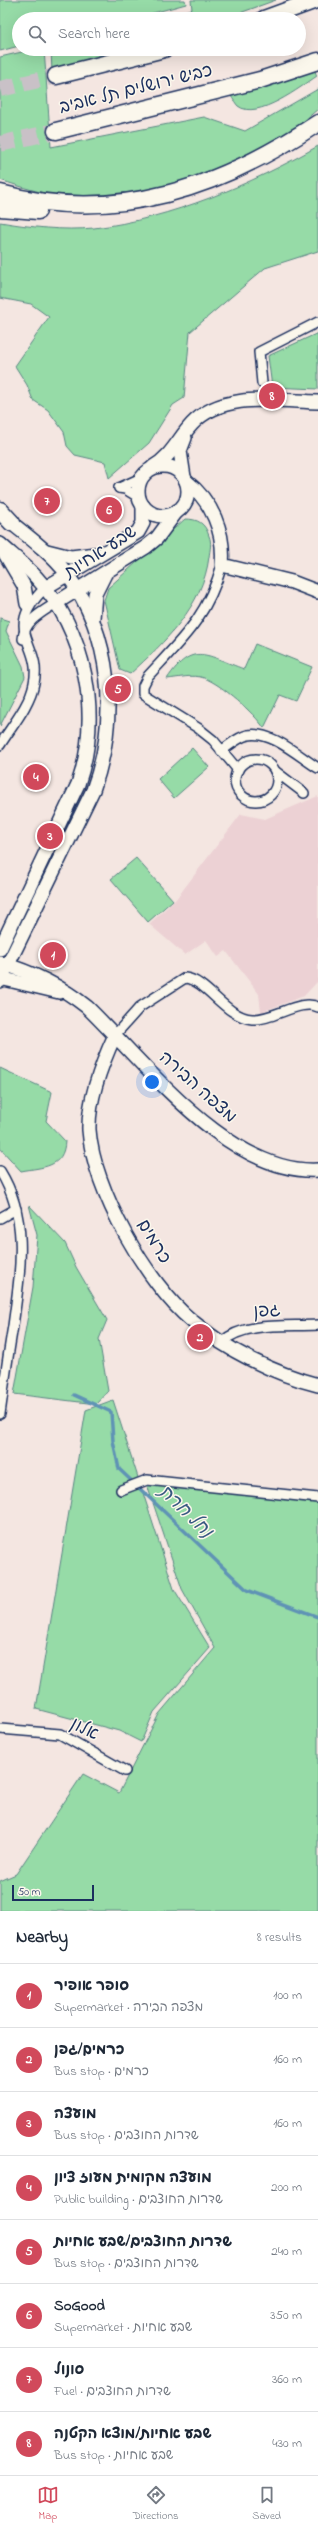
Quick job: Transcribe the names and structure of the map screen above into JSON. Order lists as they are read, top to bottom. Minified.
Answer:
{"streets":{"highway":["כביש ירושלים תל אביב"],"main road":["שבע אחיות","מצפה הבירה","כרמים"],"street":["גפן","אלון"]},"crossings":[["מצפה הבירה","כרמים"],["כרמים","גפן"]],"water":["נחל חרת"],"scale_bar":"50 m","page":{"search":"Search here","pins":["8","7","6","5","4","3","1","2"],"scale":"50 m","heading":["Nearby","8 results"],"list":[{"mark":"1","name":"סופר אופיר","note":"Supermarket · מצפה הבירה","value":"100 m"},{"mark":"2","name":"כרמים/גפן","note":"Bus stop · כרמים","value":"160 m"},{"mark":"3","name":"מועצה","note":"Bus stop · שדרות החוצבים","value":"160 m"},{"mark":"4","name":"מועצה מקומית מעוז ציון","note":"Public building · שדרות החוצבים","value":"200 m"},{"mark":"5","name":"שדרות החוצבים/שבע אחיות","note":"Bus stop · שדרות החוצבים","value":"240 m"},{"mark":"6","name":"SoGood","note":"Supermarket · שבע אחיות","value":"350 m"},{"mark":"7","name":"סונול","note":"Fuel · שדרות החוצבים","value":"360 m"},{"mark":"8","name":"שבע אחיות/מוצא הקטנה","note":"Bus stop · שבע אחיות","value":"430 m"}],"nav":["Map","Directions","Saved"]}}
